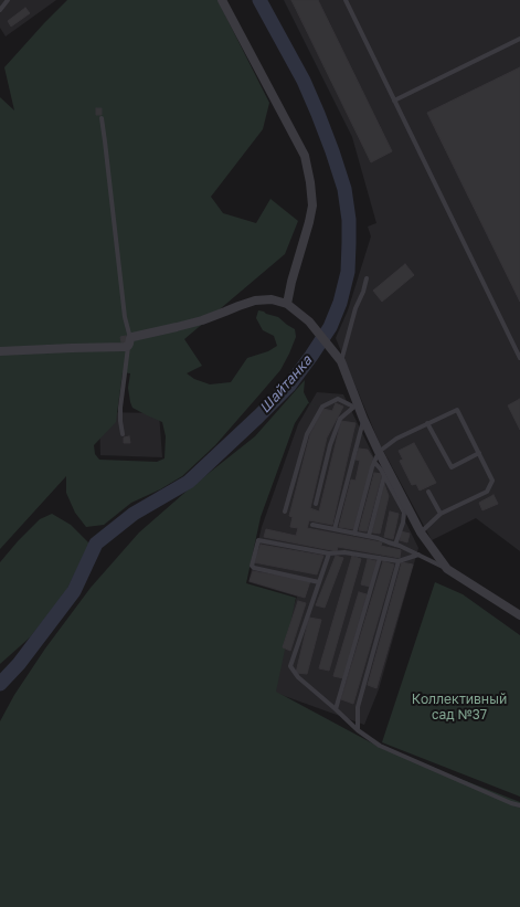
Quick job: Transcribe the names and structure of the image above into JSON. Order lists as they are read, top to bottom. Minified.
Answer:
{"water":["Шайтанка"],"parks":["Коллективный сад №37"]}
